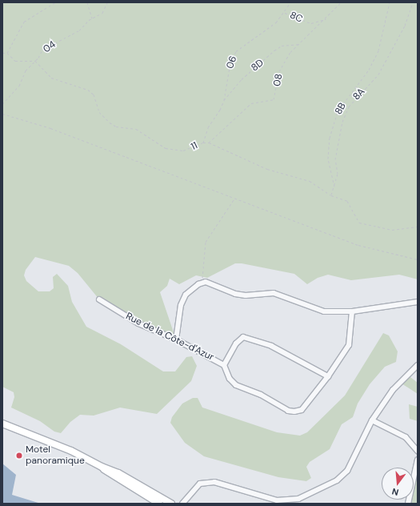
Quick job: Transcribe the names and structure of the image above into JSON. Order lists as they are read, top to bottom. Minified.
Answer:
{"streets":{"street":["Rue de la Côte-d'Azur"],"path":["8C","04","06","8D","08","8A","8B","11"]},"crossings":[["8C","06"],["8C","08"],["04","11"],["06","8D"],["06","11"],["8D","08"],["08","11"],["8A","8B"],["8A","11"]],"places":["Motel panoramique"],"north":"bottom"}
